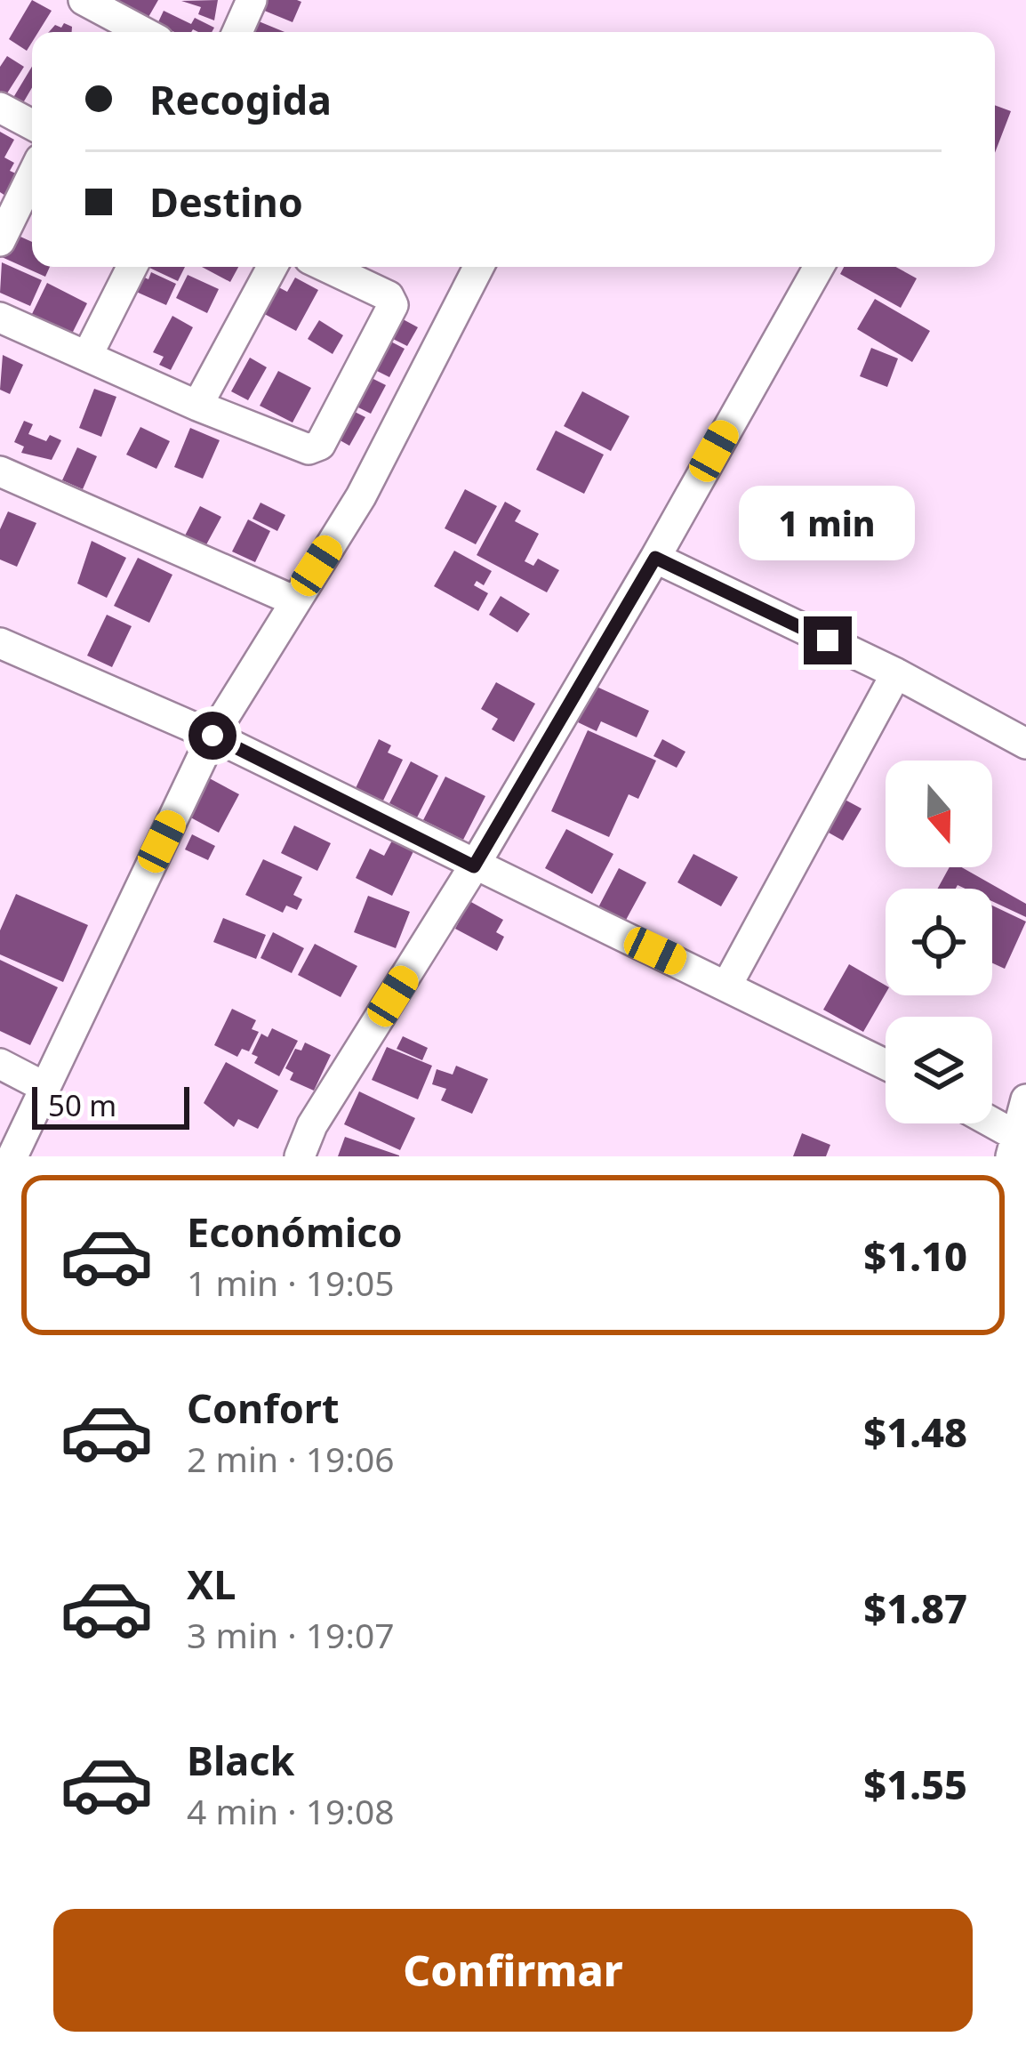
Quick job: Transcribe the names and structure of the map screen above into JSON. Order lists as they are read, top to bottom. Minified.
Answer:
{"scale_bar":"50 m","north":"bottom","page":{"banner":["Recogida","Destino"],"bubble":"1 min","scale":"50 m","list":[{"name":"Económico","note":"1 min · 19:05","value":"$1.10"},{"name":"Confort","note":"2 min · 19:06","value":"$1.48"},{"name":"XL","note":"3 min · 19:07","value":"$1.87"},{"name":"Black","note":"4 min · 19:08","value":"$1.55"}],"buttons":"Confirmar"}}
